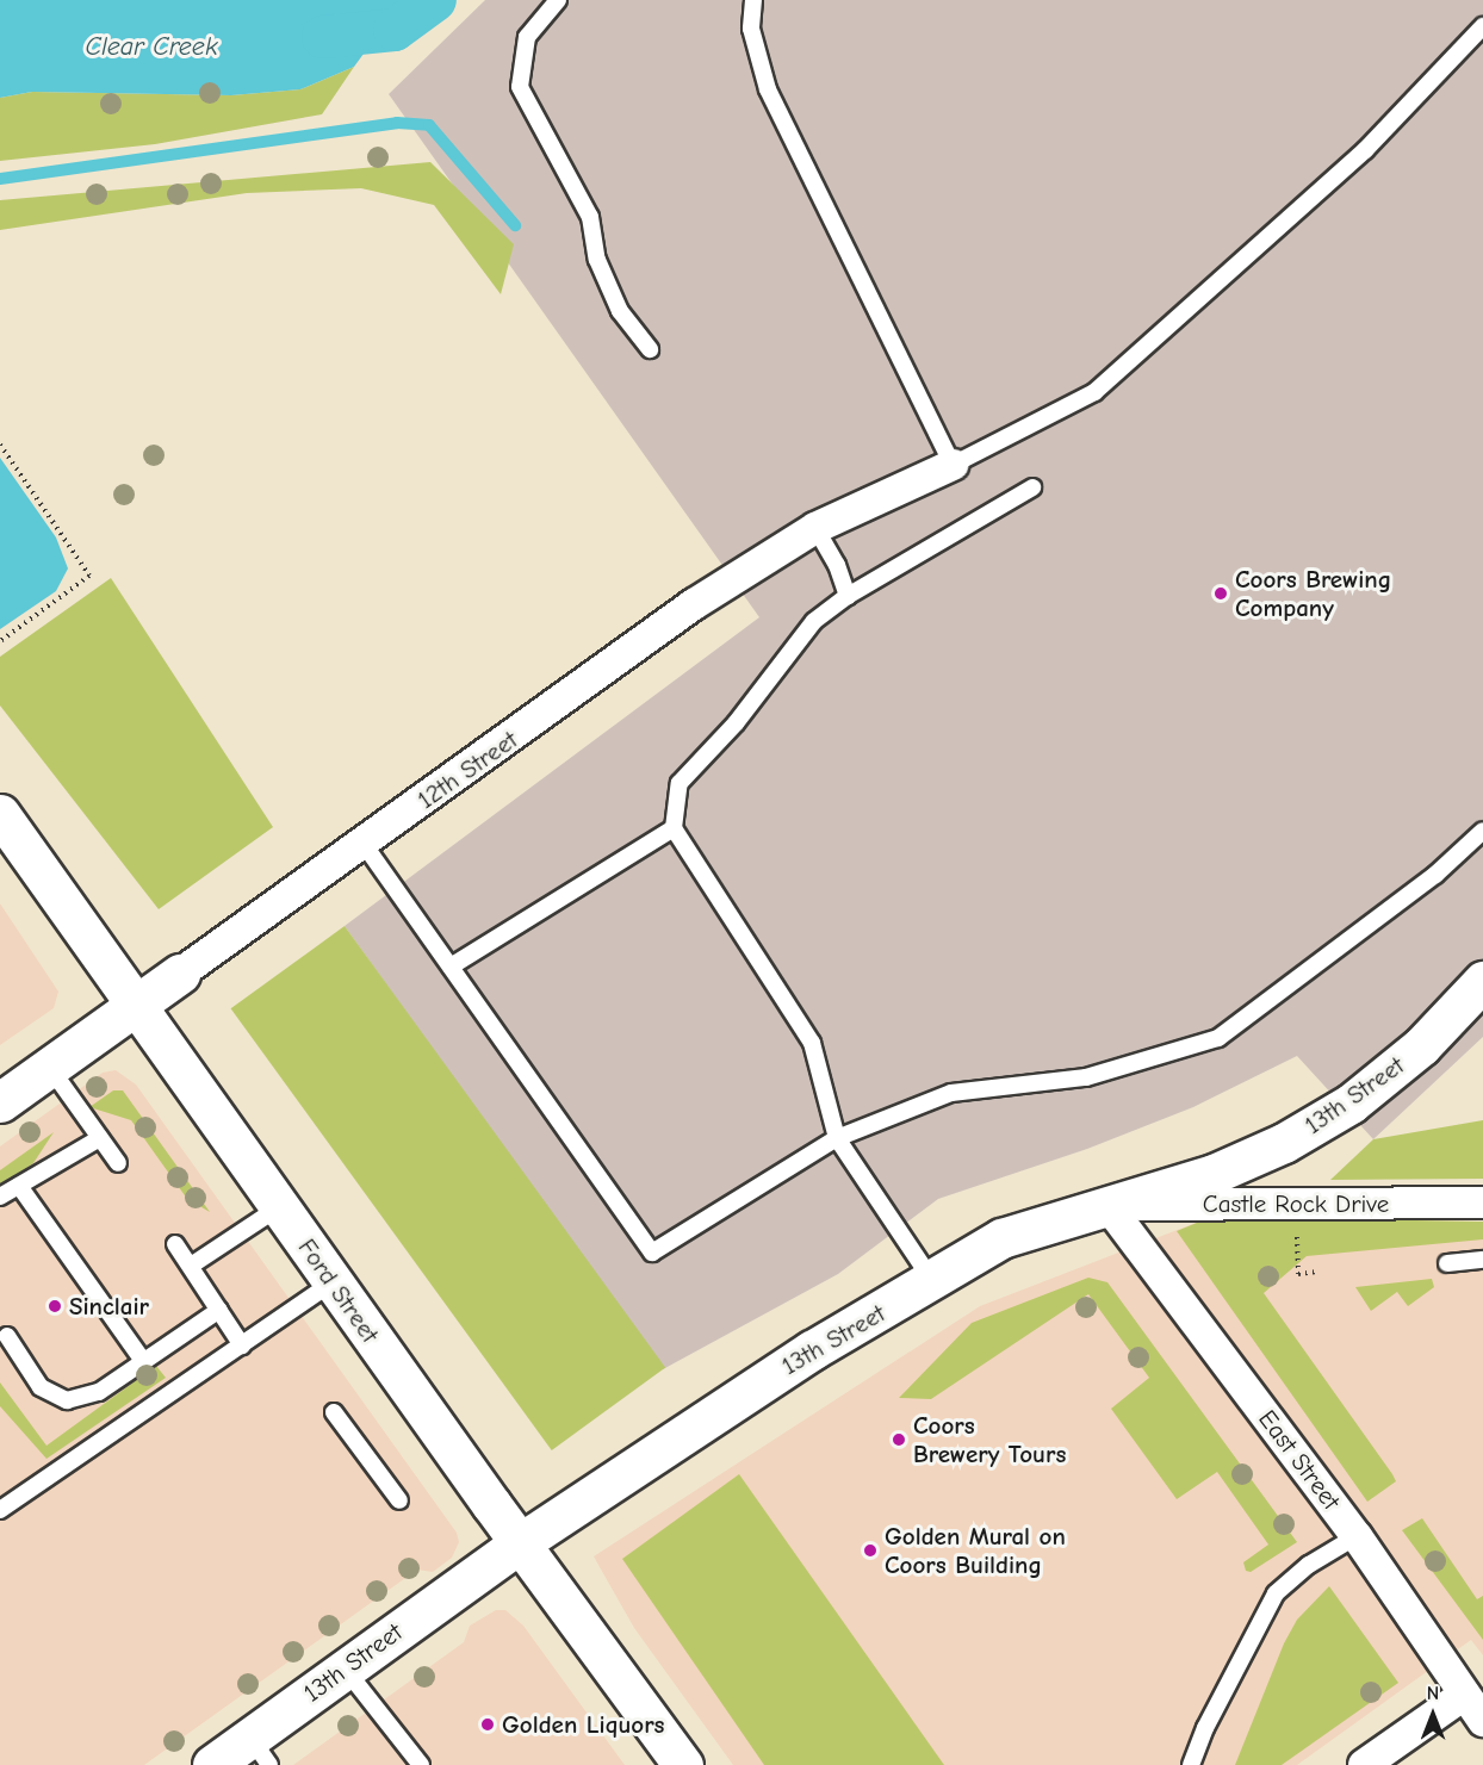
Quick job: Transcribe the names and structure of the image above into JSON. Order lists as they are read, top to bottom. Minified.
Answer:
{"streets":{"street":["12th Street","13th Street","Castle Rock Drive","Ford Street","East Street"]},"crossings":[["12th Street","Ford Street"],["13th Street","Castle Rock Drive"],["13th Street","Ford Street"],["13th Street","East Street"],["Castle Rock Drive","East Street"]],"water":["Clear Creek"],"places":["Coors Brewing Company","Sinclair","Coors Brewery Tours","Golden Mural on Coors Building","Golden Liquors"],"north":"top"}
